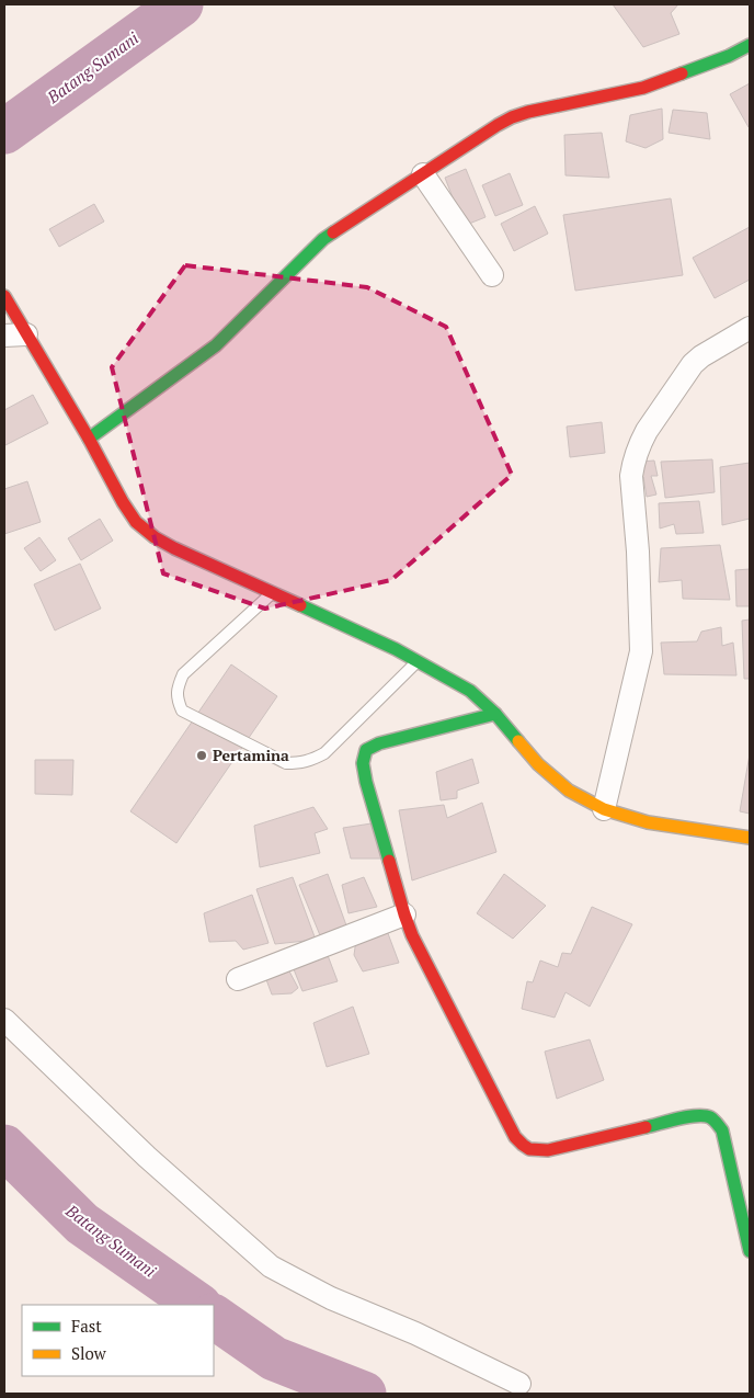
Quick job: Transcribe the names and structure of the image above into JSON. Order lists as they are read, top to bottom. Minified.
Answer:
{"water":["Batang Sumani"],"places":["Pertamina"],"legend":["Fast","Slow"]}
